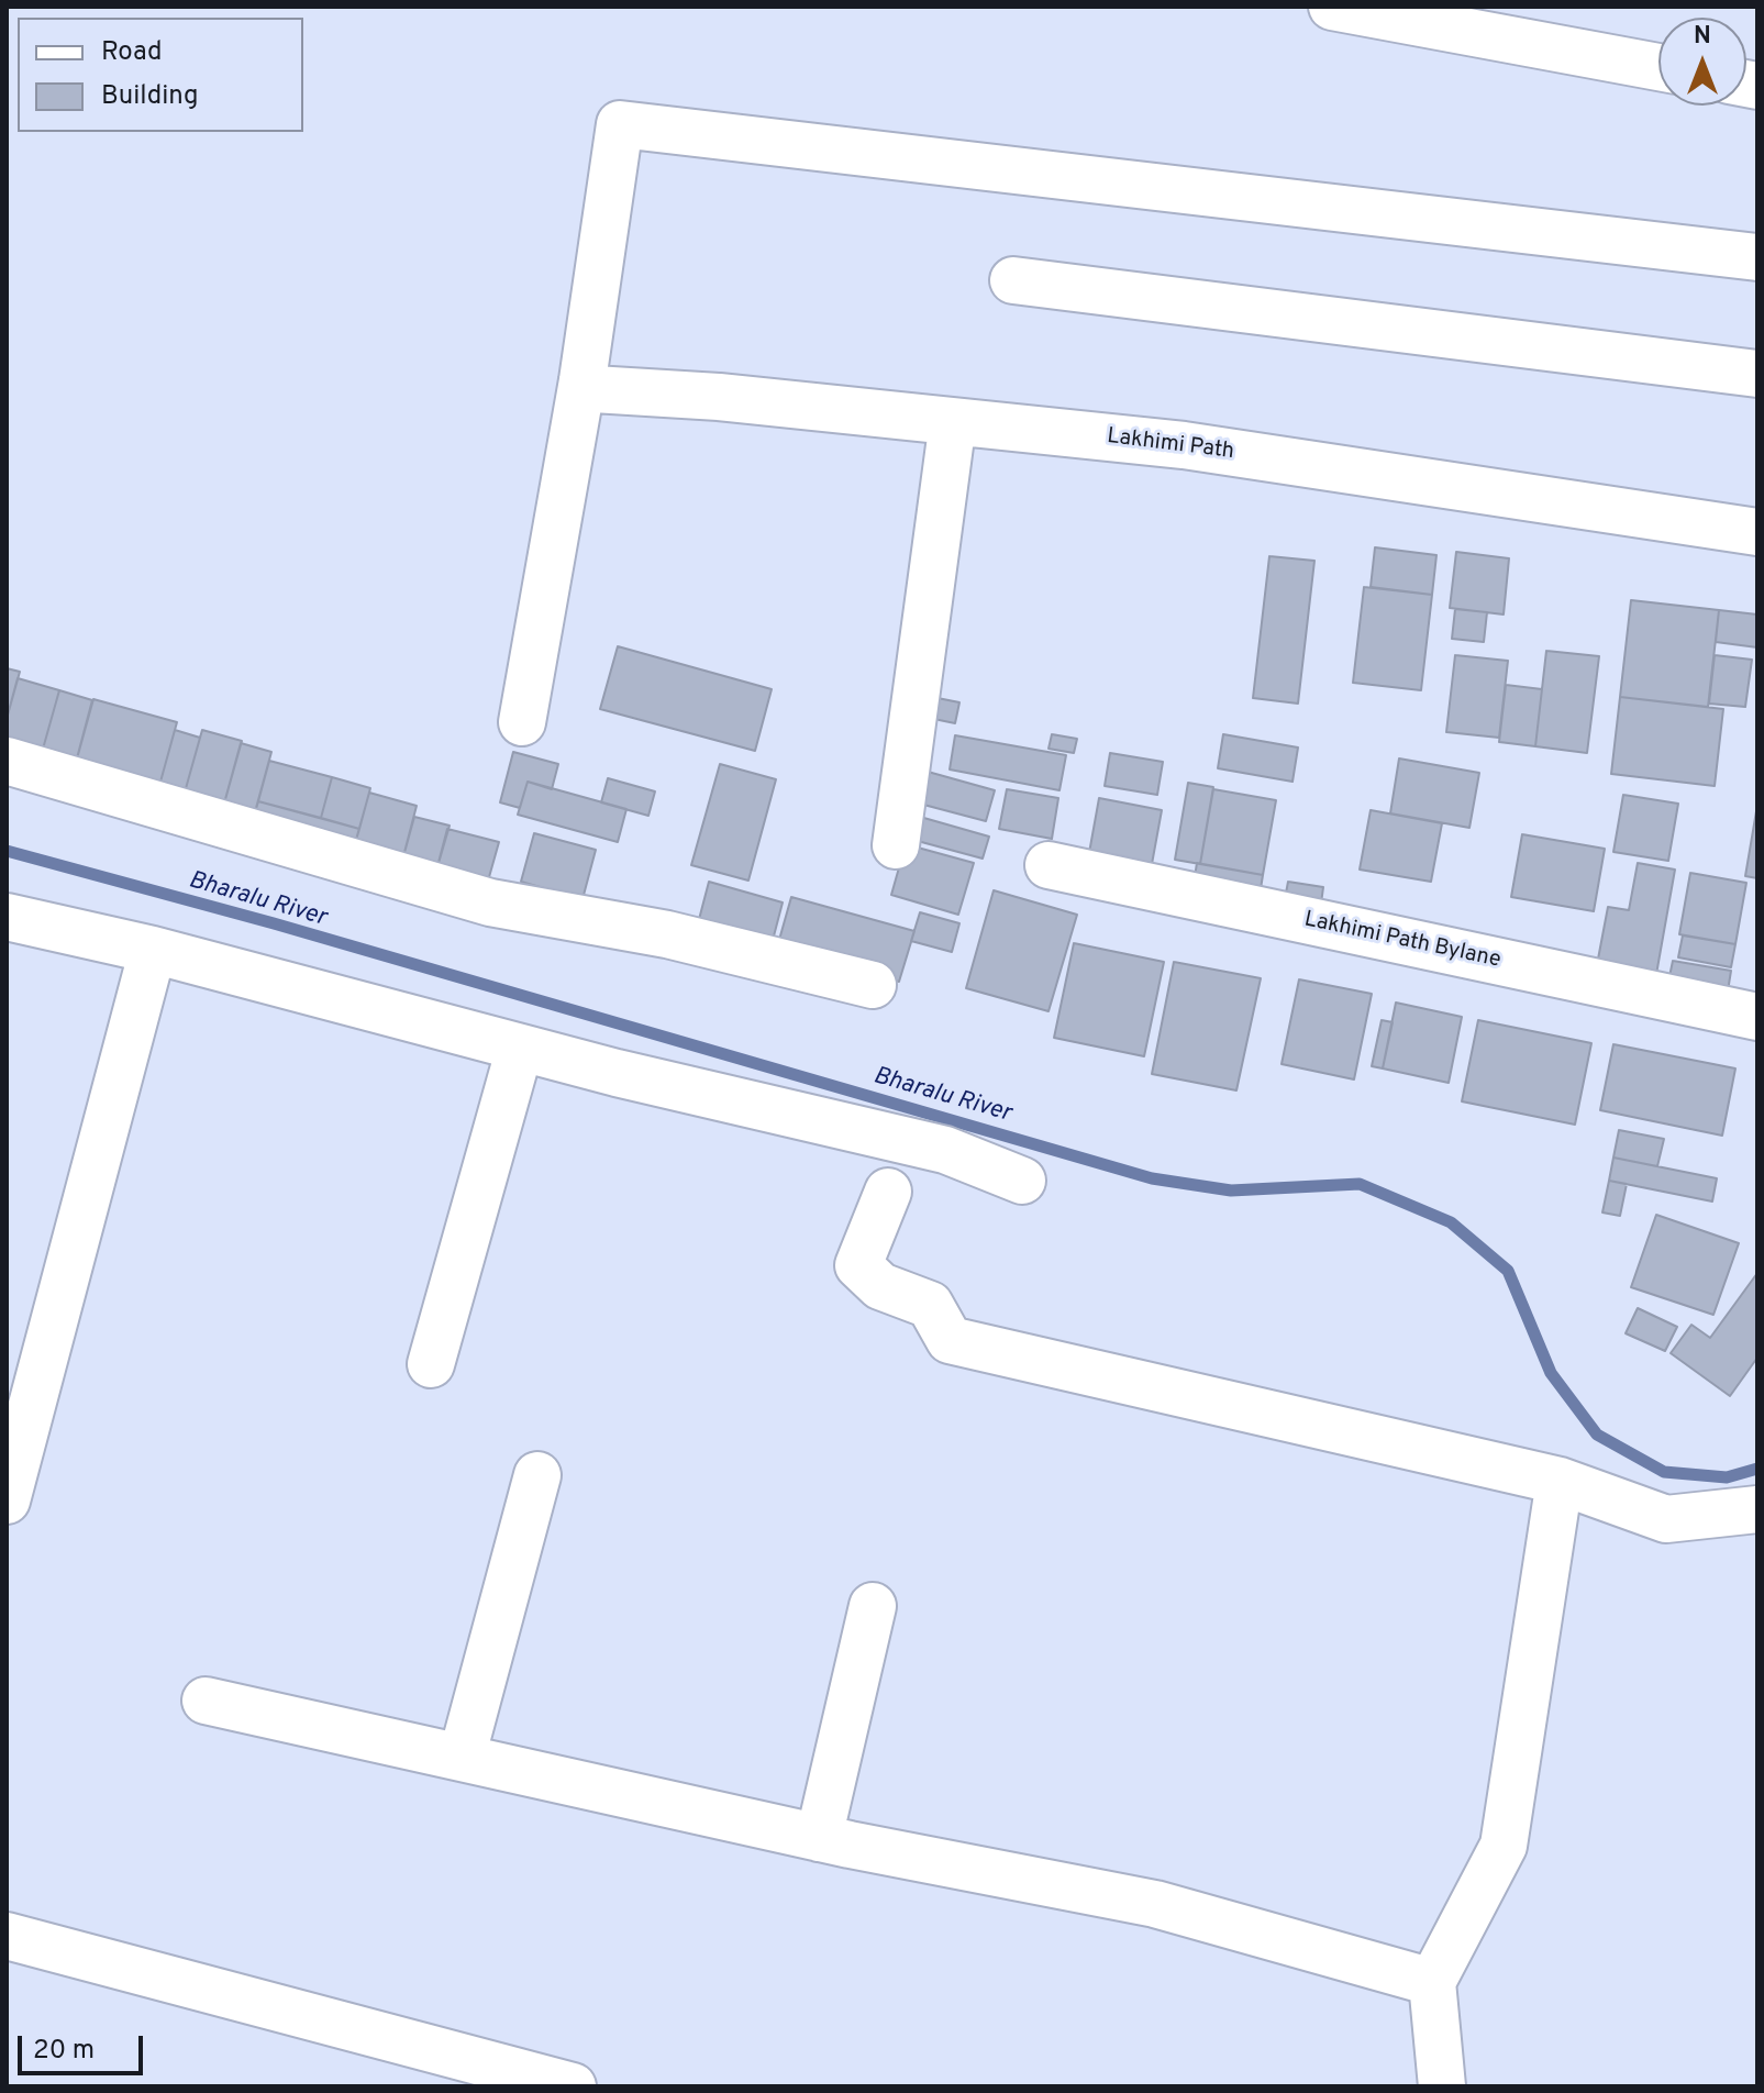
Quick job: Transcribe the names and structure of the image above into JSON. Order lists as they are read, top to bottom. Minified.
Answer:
{"streets":{"street":["Lakhimi Path","Lakhimi Path Bylane"]},"water":["Bharalu River"],"legend":["Road","Building"],"scale_bar":"20 m","north":"top"}
